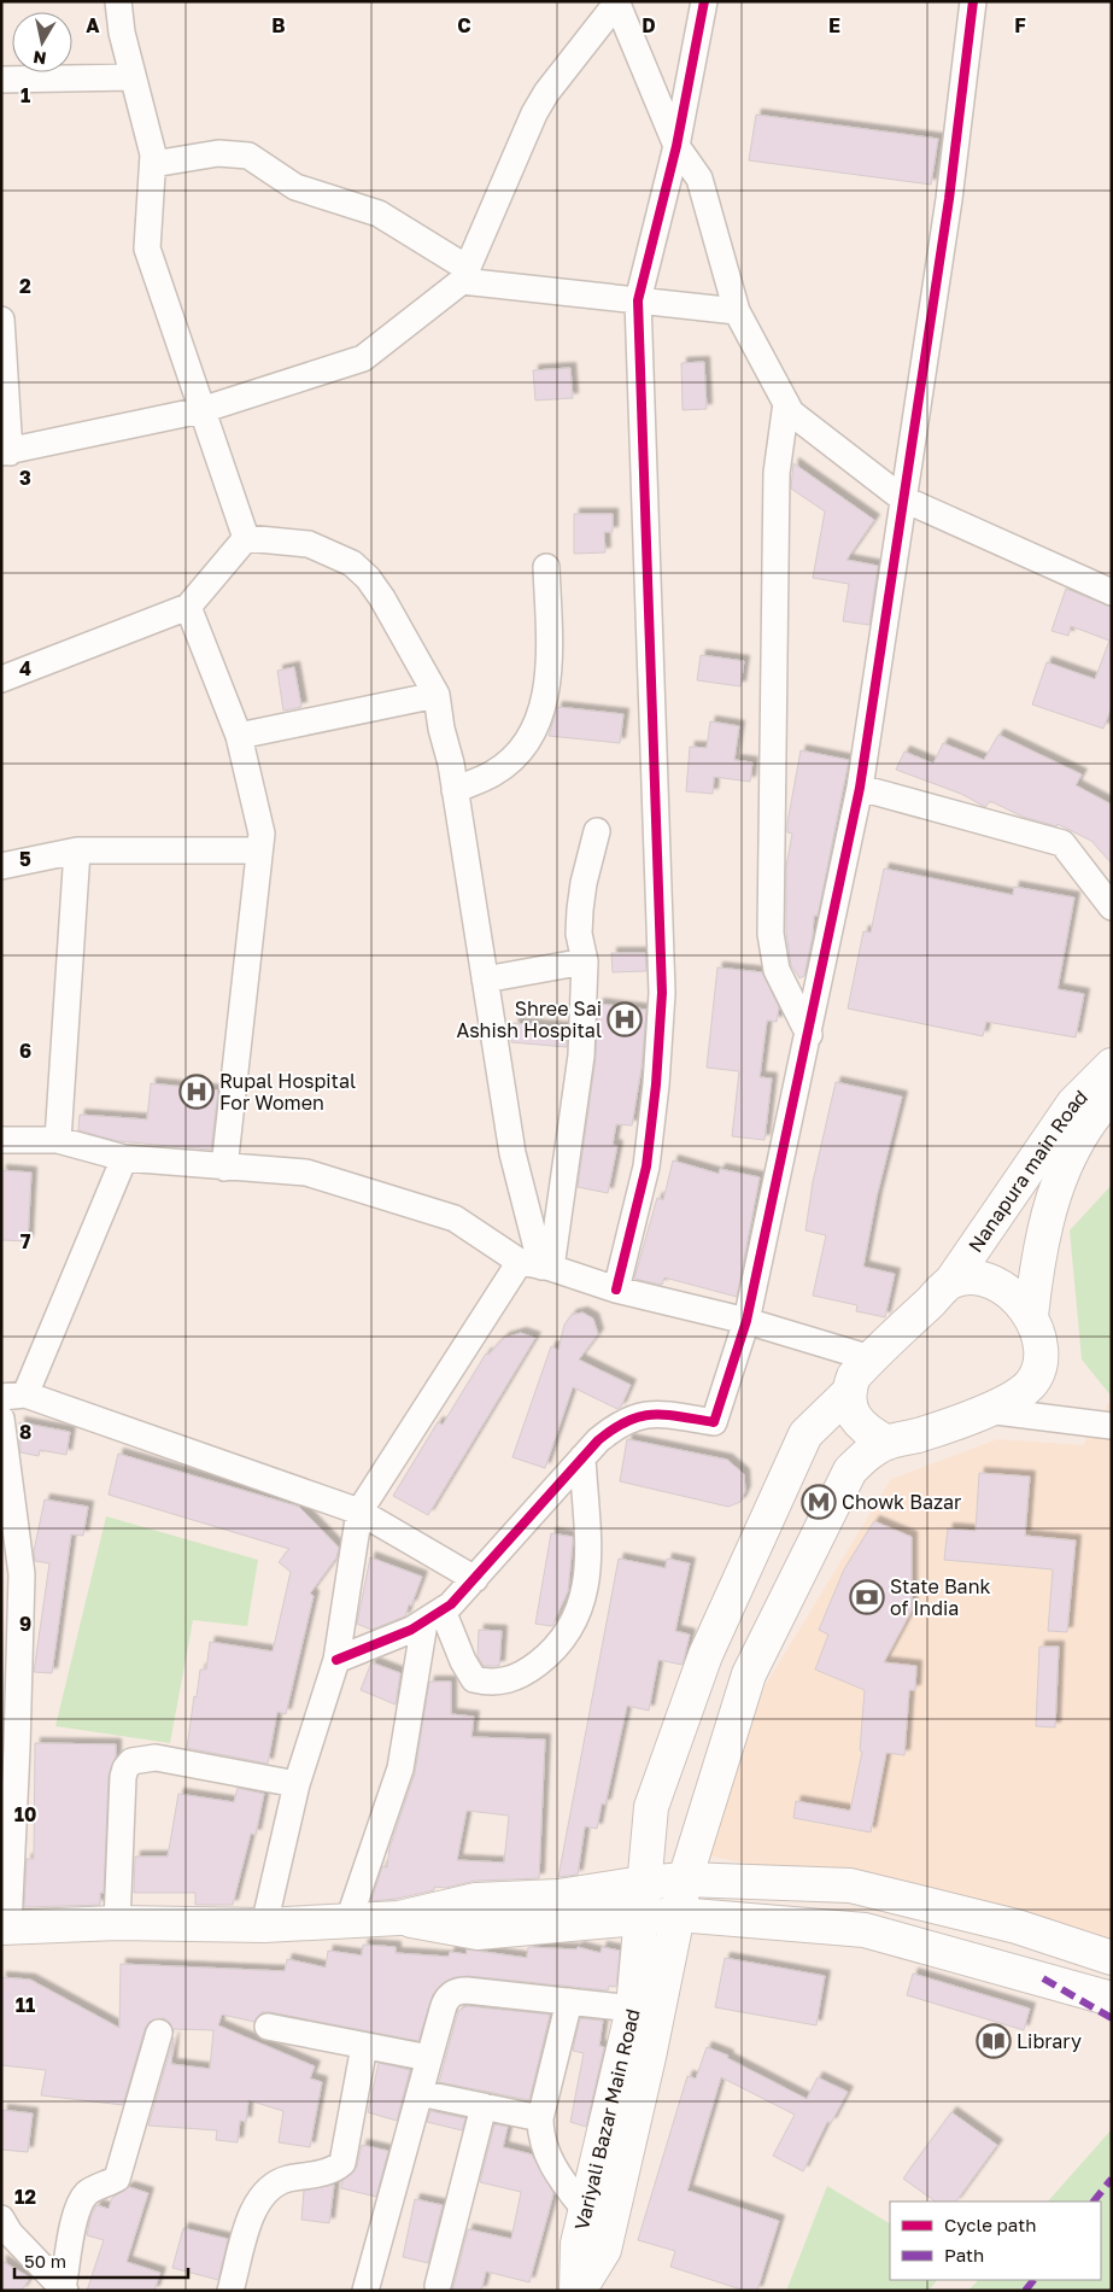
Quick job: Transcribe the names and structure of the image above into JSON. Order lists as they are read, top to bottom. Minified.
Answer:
{"streets":{"main road":["Nanapura main Road","Variyali Bazar Main Road"]},"crossings":[["Nanapura main Road","Variyali Bazar Main Road"]],"places":{"hospital":["Shree Sai Ashish Hospital","Rupal Hospital For Women"],"metro station":["Chowk Bazar"],"bank":["State Bank of India"],"library":["Library"]},"legend":["Cycle path","Path"],"scale_bar":"50 m","north":"bottom","grid":{"columns":["A","B","C","D","E","F"],"rows":["1","2","3","4","5","6","7","8","9","10","11","12"]}}
